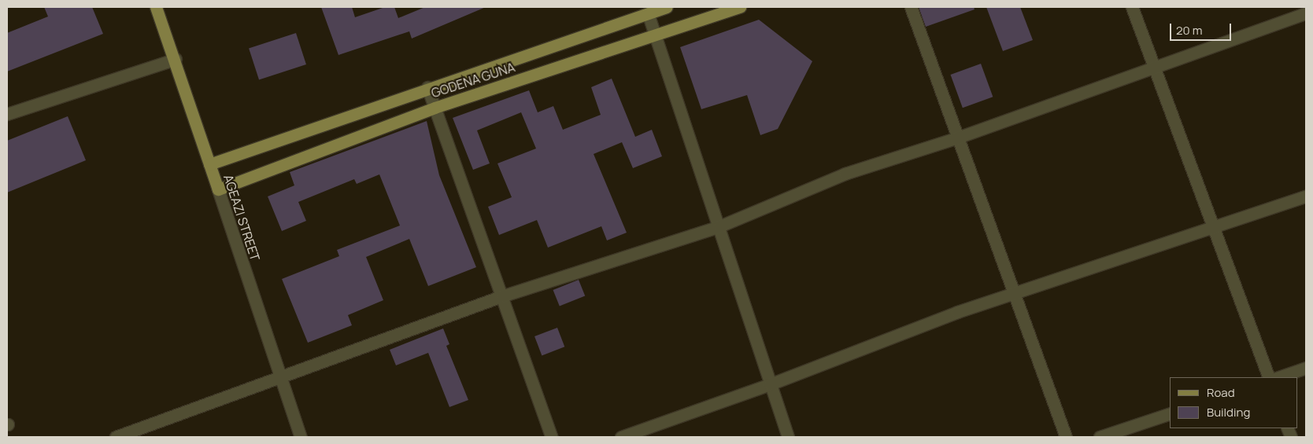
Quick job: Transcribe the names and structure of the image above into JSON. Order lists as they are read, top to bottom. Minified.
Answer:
{"streets":{"main road":["GODENA GUNA","AGEAZI STREET"]},"crossings":[["GODENA GUNA","AGEAZI STREET"]],"legend":["Road","Building"],"scale_bar":"20 m"}
